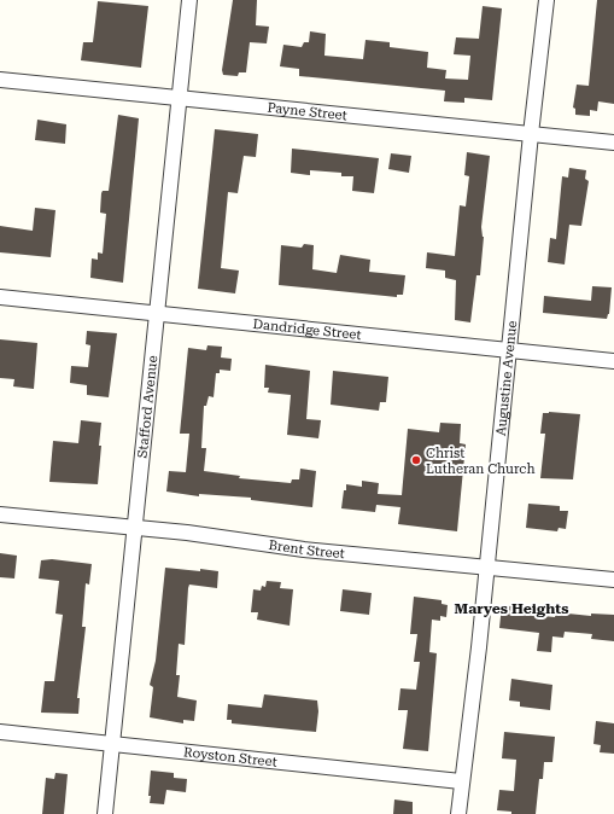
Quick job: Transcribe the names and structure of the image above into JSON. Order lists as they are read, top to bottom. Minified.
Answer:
{"streets":{"street":["Payne Street","Dandridge Street","Augustine Avenue","Stafford Avenue","Brent Street","Royston Street"]},"crossings":[["Payne Street","Augustine Avenue"],["Payne Street","Stafford Avenue"],["Dandridge Street","Augustine Avenue"],["Dandridge Street","Stafford Avenue"],["Augustine Avenue","Brent Street"],["Augustine Avenue","Royston Street"],["Stafford Avenue","Brent Street"],["Stafford Avenue","Royston Street"]],"districts":["Maryes Heights"],"places":["Christ Lutheran Church"]}
